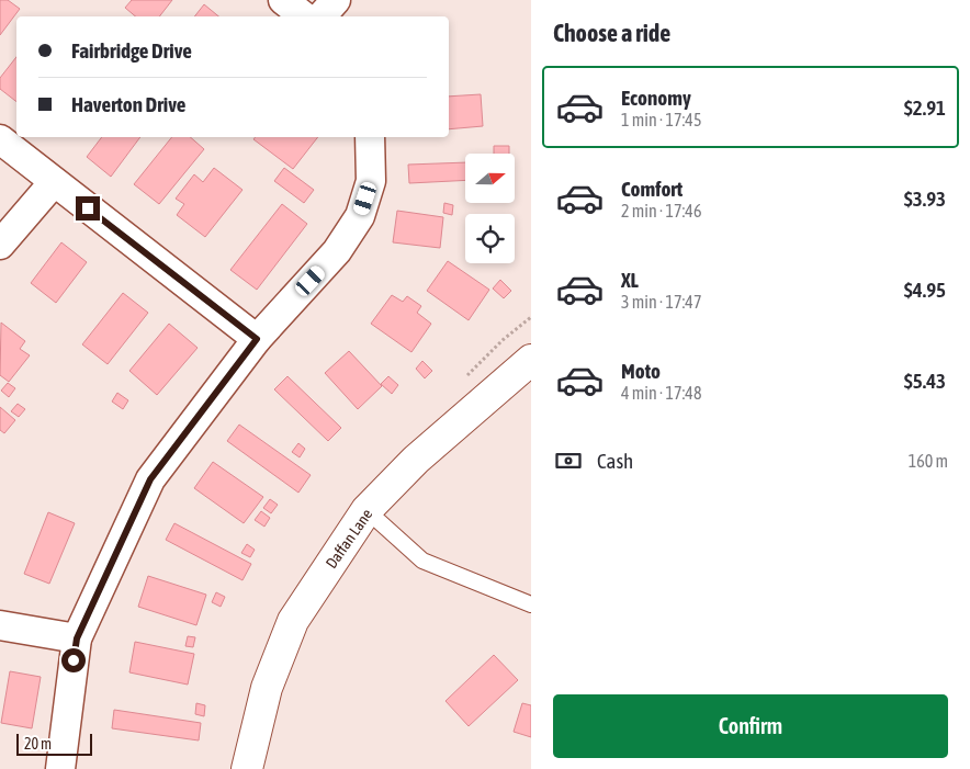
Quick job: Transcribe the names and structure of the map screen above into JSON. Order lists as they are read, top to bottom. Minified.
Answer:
{"streets":{"street":["Daffan Lane"]},"scale_bar":"20 m","north":"right","page":{"heading":"Choose a ride","banner":["Fairbridge Drive","Haverton Drive"],"list":[{"name":"Economy","note":"1 min · 17:45","value":"$2.91"},{"name":"Comfort","note":"2 min · 17:46","value":"$3.93"},{"name":"XL","note":"3 min · 17:47","value":"$4.95"},{"name":"Moto","note":"4 min · 17:48","value":"$5.43"}],"pay":["Cash","160 m"],"buttons":"Confirm","scale":"20 m"}}
